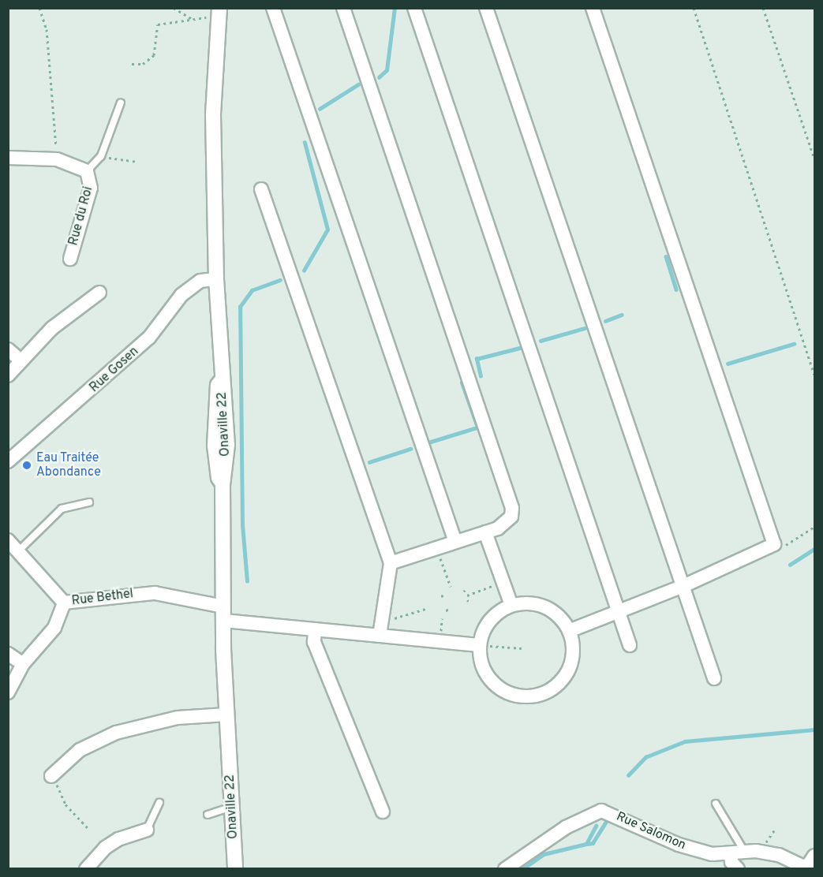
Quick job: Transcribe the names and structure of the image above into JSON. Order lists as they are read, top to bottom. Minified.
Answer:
{"streets":{"street":["Rue du Roi","Rue Gosen","Onaville 22","Rue Bethel","Rue Salomon"]},"crossings":[["Rue Gosen","Onaville 22"],["Onaville 22","Rue Bethel"]],"places":["Eau Traitée Abondance"]}
